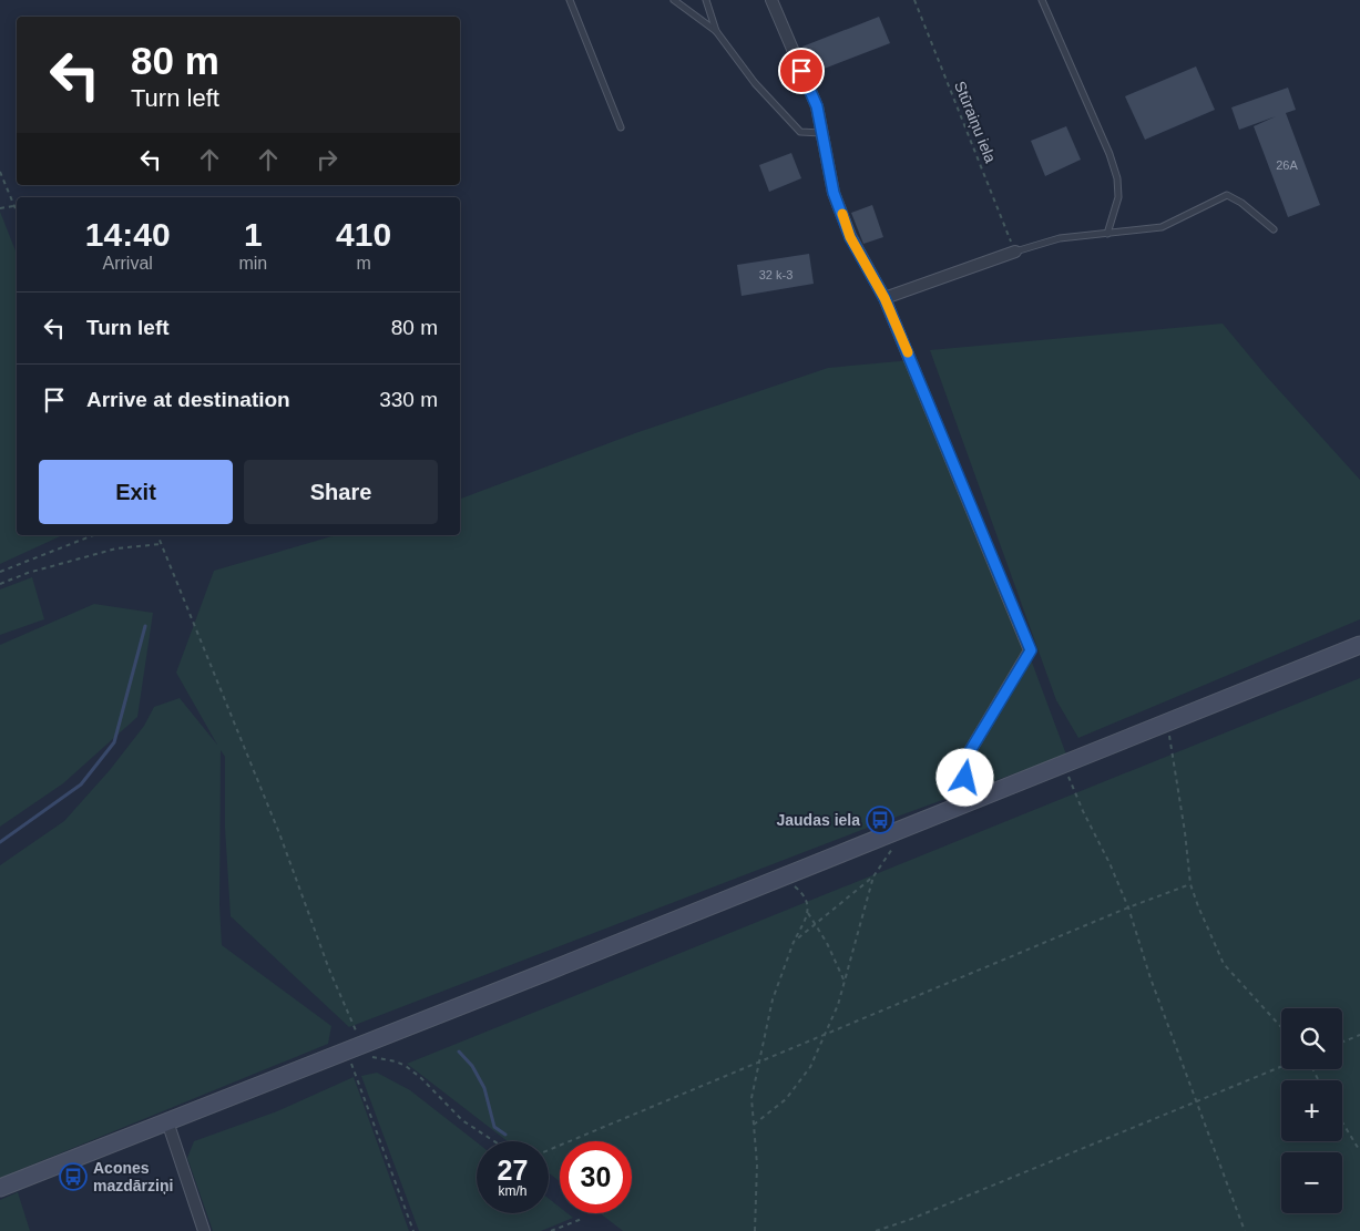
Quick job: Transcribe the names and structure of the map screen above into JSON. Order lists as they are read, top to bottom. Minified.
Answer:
{"streets":{"path":["Stūraiņu iela"]},"places":{"bus stop":["Jaudas iela","Acones mazdārziņi"]},"house_numbers":["26A","32 k-3"],"page":{"turn":["80 m","Turn left"],"eta":["14:40","Arrival","1","min","410","m"],"list":[{"name":"Turn left","value":"80 m"},{"name":"Arrive at destination","value":"330 m"}],"buttons":["Exit","Share"],"map_buttons":["+","−"],"speed":"27 km/h","limit":"30"}}
